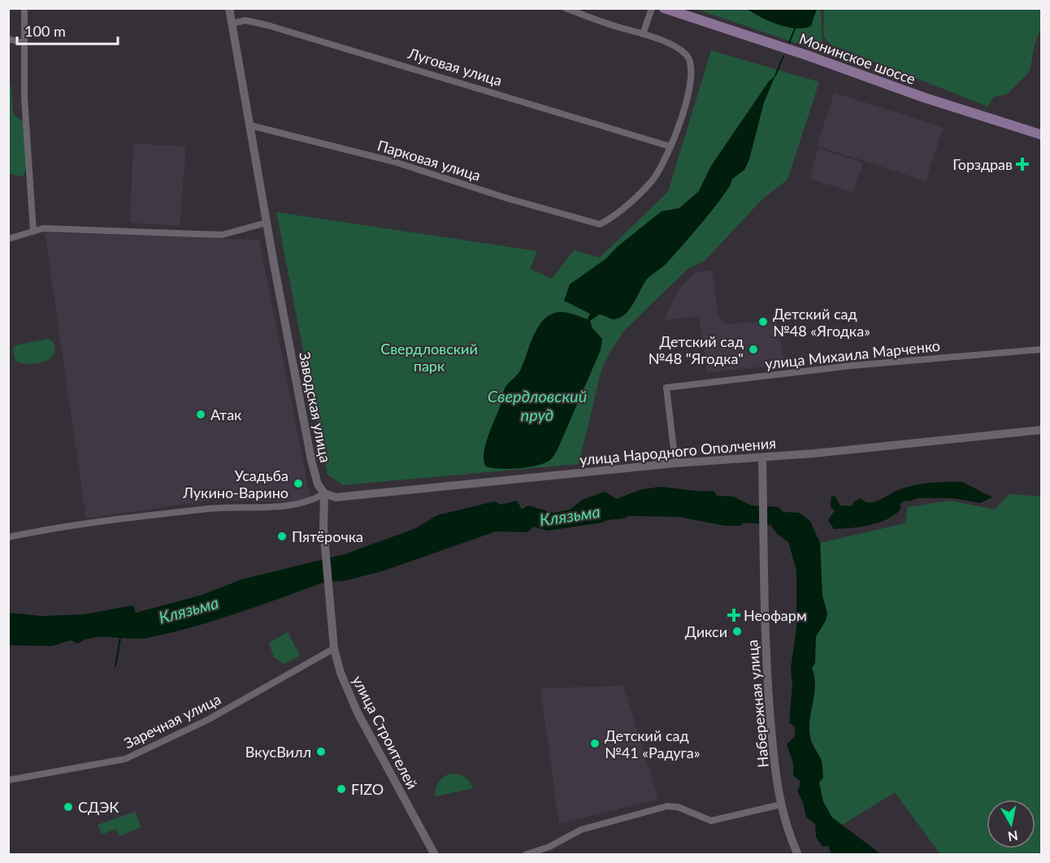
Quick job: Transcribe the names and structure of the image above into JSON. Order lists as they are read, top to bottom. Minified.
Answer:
{"streets":{"main road":["Монинское шоссе"],"street":["Луговая улица","Парковая улица","улица Михаила Марченко","Заводская улица","улица Народного Ополчения","Набережная улица","Заречная улица","улица Строителей"]},"crossings":[["Луговая улица","Парковая улица"],["Луговая улица","Заводская улица"],["Парковая улица","Заводская улица"],["улица Михаила Марченко","улица Народного Ополчения"],["Заводская улица","улица Народного Ополчения"],["Заводская улица","улица Строителей"],["улица Народного Ополчения","Набережная улица"],["улица Народного Ополчения","улица Строителей"],["Заречная улица","улица Строителей"]],"water":["Свердловский пруд","Клязьма"],"parks":["Свердловский парк"],"places":{"health":["Горздрав","Неофарм"],"other":["Детский сад №48 «Ягодка»","Детский сад №48 \"Ягодка\"","Атак","Усадьба Лукино-Варино","Пятёрочка","Дикси","Детский сад №41 «Радуга»","ВкусВилл","FIZO","СДЭК"]},"scale_bar":"100 m","north":"bottom"}
